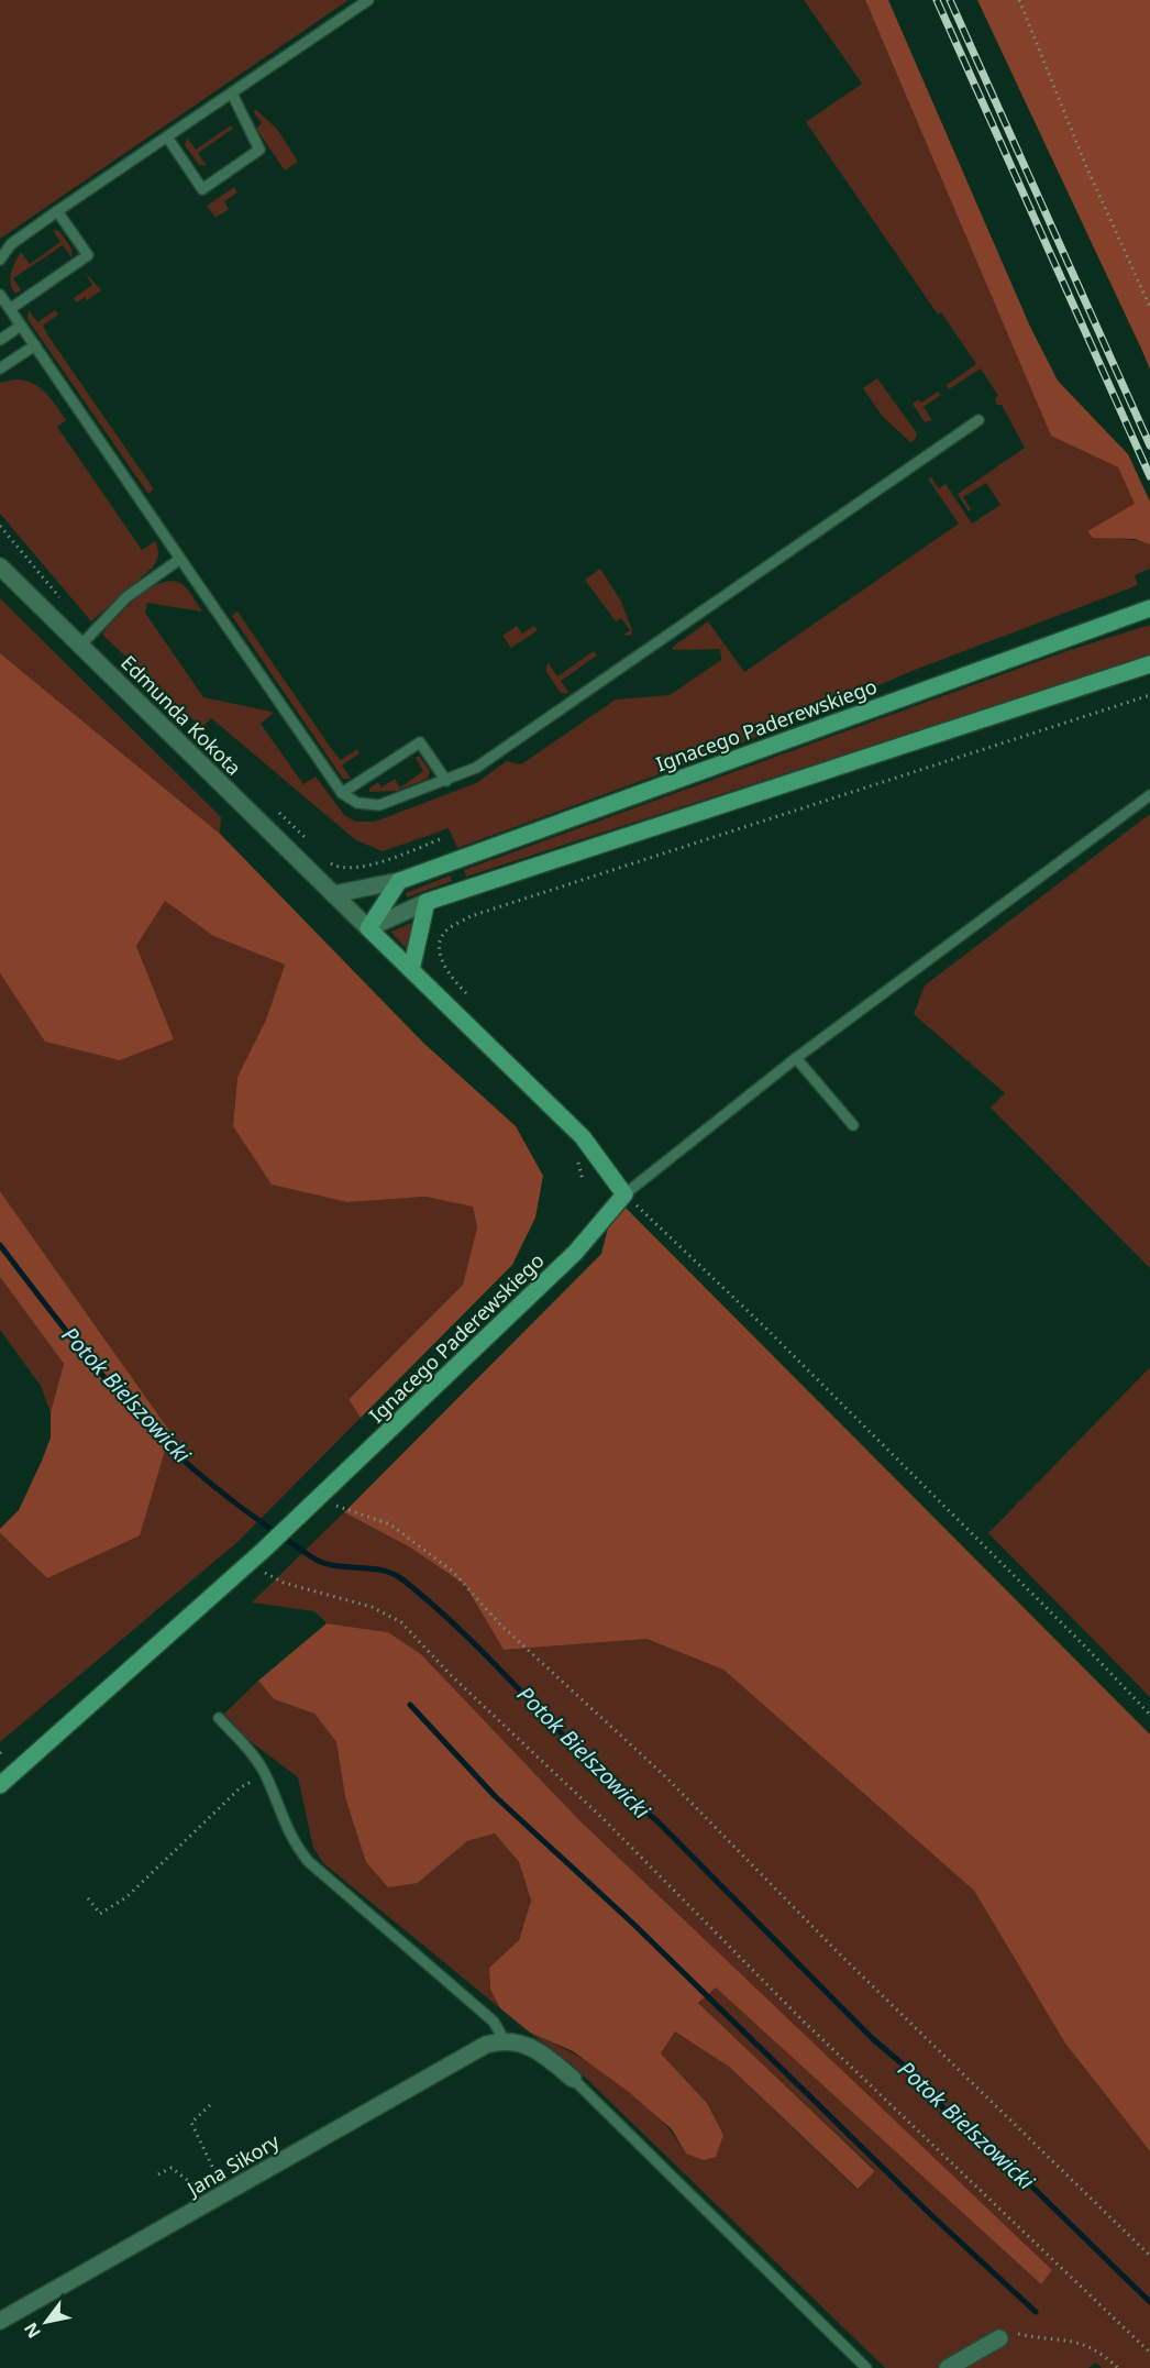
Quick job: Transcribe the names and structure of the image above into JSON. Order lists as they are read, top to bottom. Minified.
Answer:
{"streets":{"main road":["Ignacego Paderewskiego"],"street":["Edmunda Kokota","Jana Sikory"]},"water":["Potok Bielszowicki"],"north":"bottom left"}
